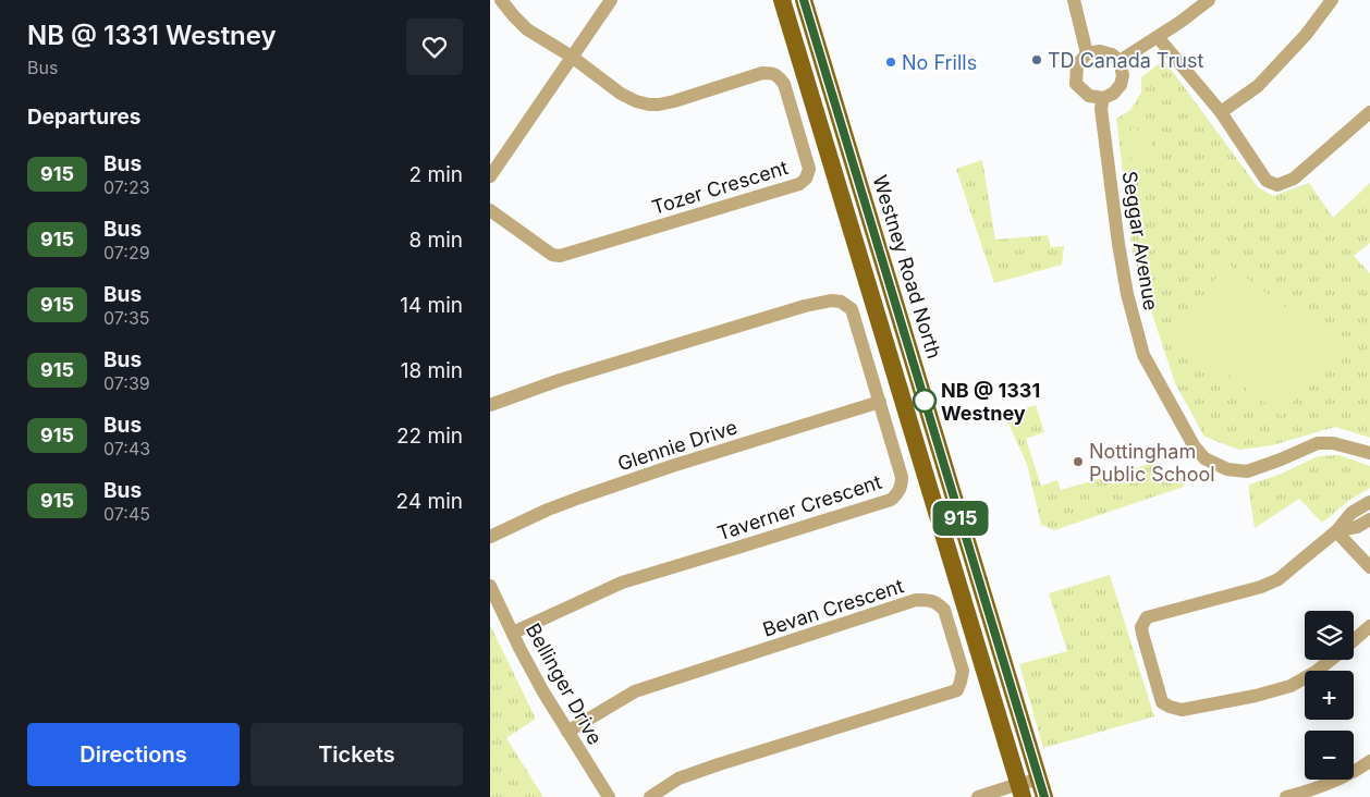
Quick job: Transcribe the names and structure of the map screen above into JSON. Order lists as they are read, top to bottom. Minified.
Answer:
{"streets":{"main road":["Westney Road North"],"street":["Tozer Crescent","Seggar Avenue","Glennie Drive","Taverner Crescent","Bevan Crescent","Bellinger Drive"]},"crossings":[["Glennie Drive","Taverner Crescent"],["Taverner Crescent","Bellinger Drive"],["Bevan Crescent","Bellinger Drive"]],"places":["TD Canada Trust","No Frills","NB @ 1331 Westney","Nottingham Public School"],"lines":["bus line 915"],"page":{"heading":[["NB @ 1331 Westney","Bus"],"Departures"],"on_map":"915","list":[{"mark":"915","name":"Bus","note":"07:23","value":"2 min"},{"mark":"915","name":"Bus","note":"07:29","value":"8 min"},{"mark":"915","name":"Bus","note":"07:35","value":"14 min"},{"mark":"915","name":"Bus","note":"07:39","value":"18 min"},{"mark":"915","name":"Bus","note":"07:43","value":"22 min"},{"mark":"915","name":"Bus","note":"07:45","value":"24 min"}],"map_buttons":["+","−"],"buttons":["Directions","Tickets"]}}
